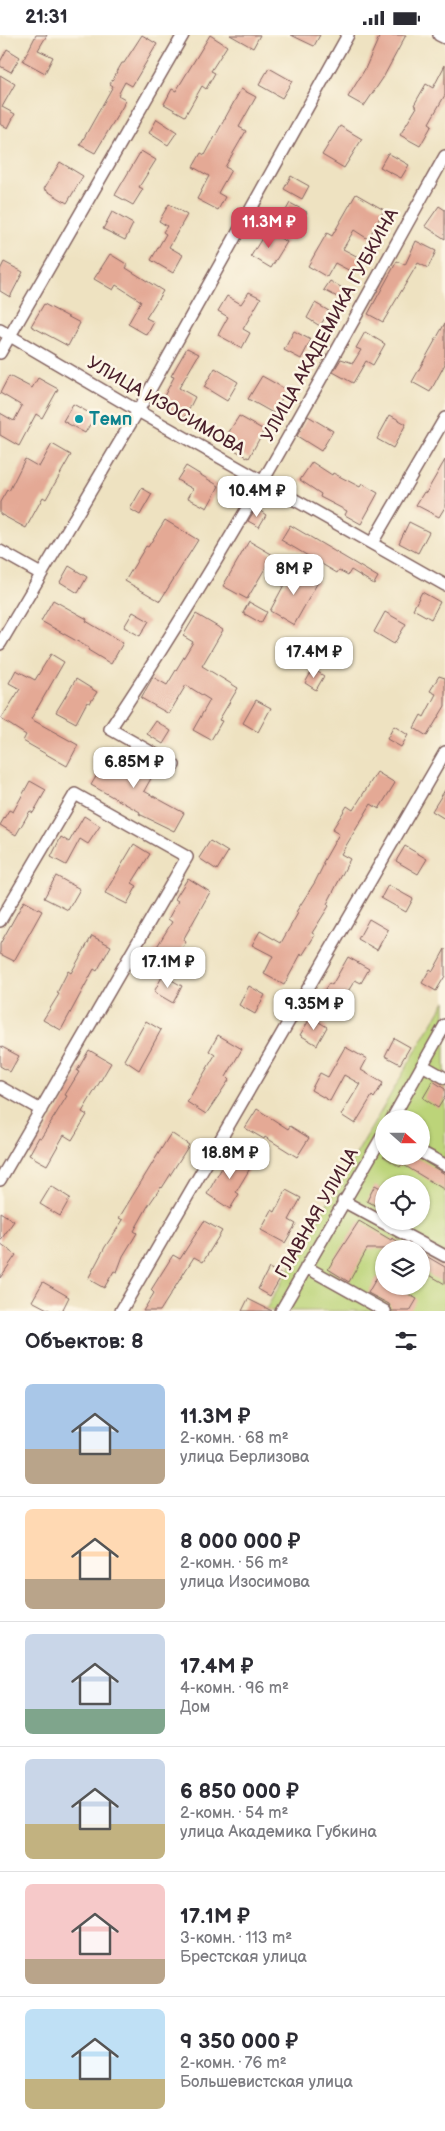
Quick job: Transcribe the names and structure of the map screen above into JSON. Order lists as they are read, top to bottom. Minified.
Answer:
{"streets":{"street":["УЛИЦА АКАДЕМИКА ГУБКИНА","УЛИЦА ИЗОСИМОВА","ГЛАВНАЯ УЛИЦА"]},"crossings":[["УЛИЦА АКАДЕМИКА ГУБКИНА","УЛИЦА ИЗОСИМОВА"]],"places":["Темп"],"north":"right","page":{"status":"21:31","price":["11.3M ₽","10.4M ₽","8M ₽","17.4M ₽","6.85M ₽","17.1M ₽","9.35M ₽","18.8M ₽"],"heading":"Объектов: 8","list":[{"name":"11.3M ₽","note":"2-комн. · 68 m² · улица Берлизова"},{"name":"8 000 000 ₽","note":"2-комн. · 56 m² · улица Изосимова"},{"name":"17.4M ₽","note":"4-комн. · 96 m² · Дом"},{"name":"6 850 000 ₽","note":"2-комн. · 54 m² · улица Академика Губкина"},{"name":"17.1M ₽","note":"3-комн. · 113 m² · Брестская улица"},{"name":"9 350 000 ₽","note":"2-комн. · 76 m² · Большевистская улица"}]}}
